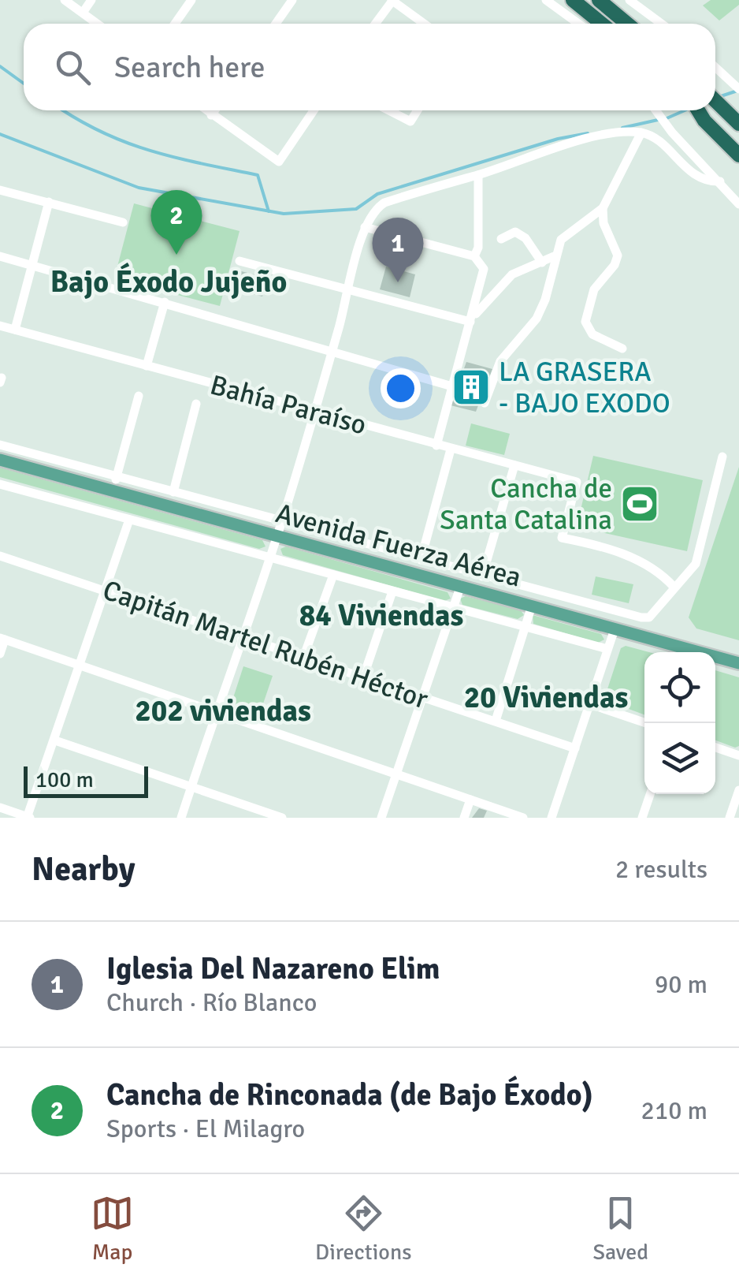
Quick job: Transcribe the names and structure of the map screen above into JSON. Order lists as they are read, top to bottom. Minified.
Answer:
{"streets":{"main road":["Avenida Fuerza Aérea"],"street":["Bahía Paraíso","Capitán Martel Rubén Héctor"]},"districts":["Bajo Éxodo Jujeño","84 Viviendas","20 Viviendas","202 viviendas"],"places":{"building":["LA GRASERA - BAJO EXODO"],"sports":["Cancha de Santa Catalina"]},"scale_bar":"100 m","page":{"search":"Search here","pins":["2","1"],"scale":"100 m","heading":["Nearby","2 results"],"list":[{"mark":"1","name":"Iglesia Del Nazareno Elim","note":"Church · Río Blanco","value":"90 m"},{"mark":"2","name":"Cancha de Rinconada (de Bajo Éxodo)","note":"Sports · El Milagro","value":"210 m"}],"nav":["Map","Directions","Saved"]}}
